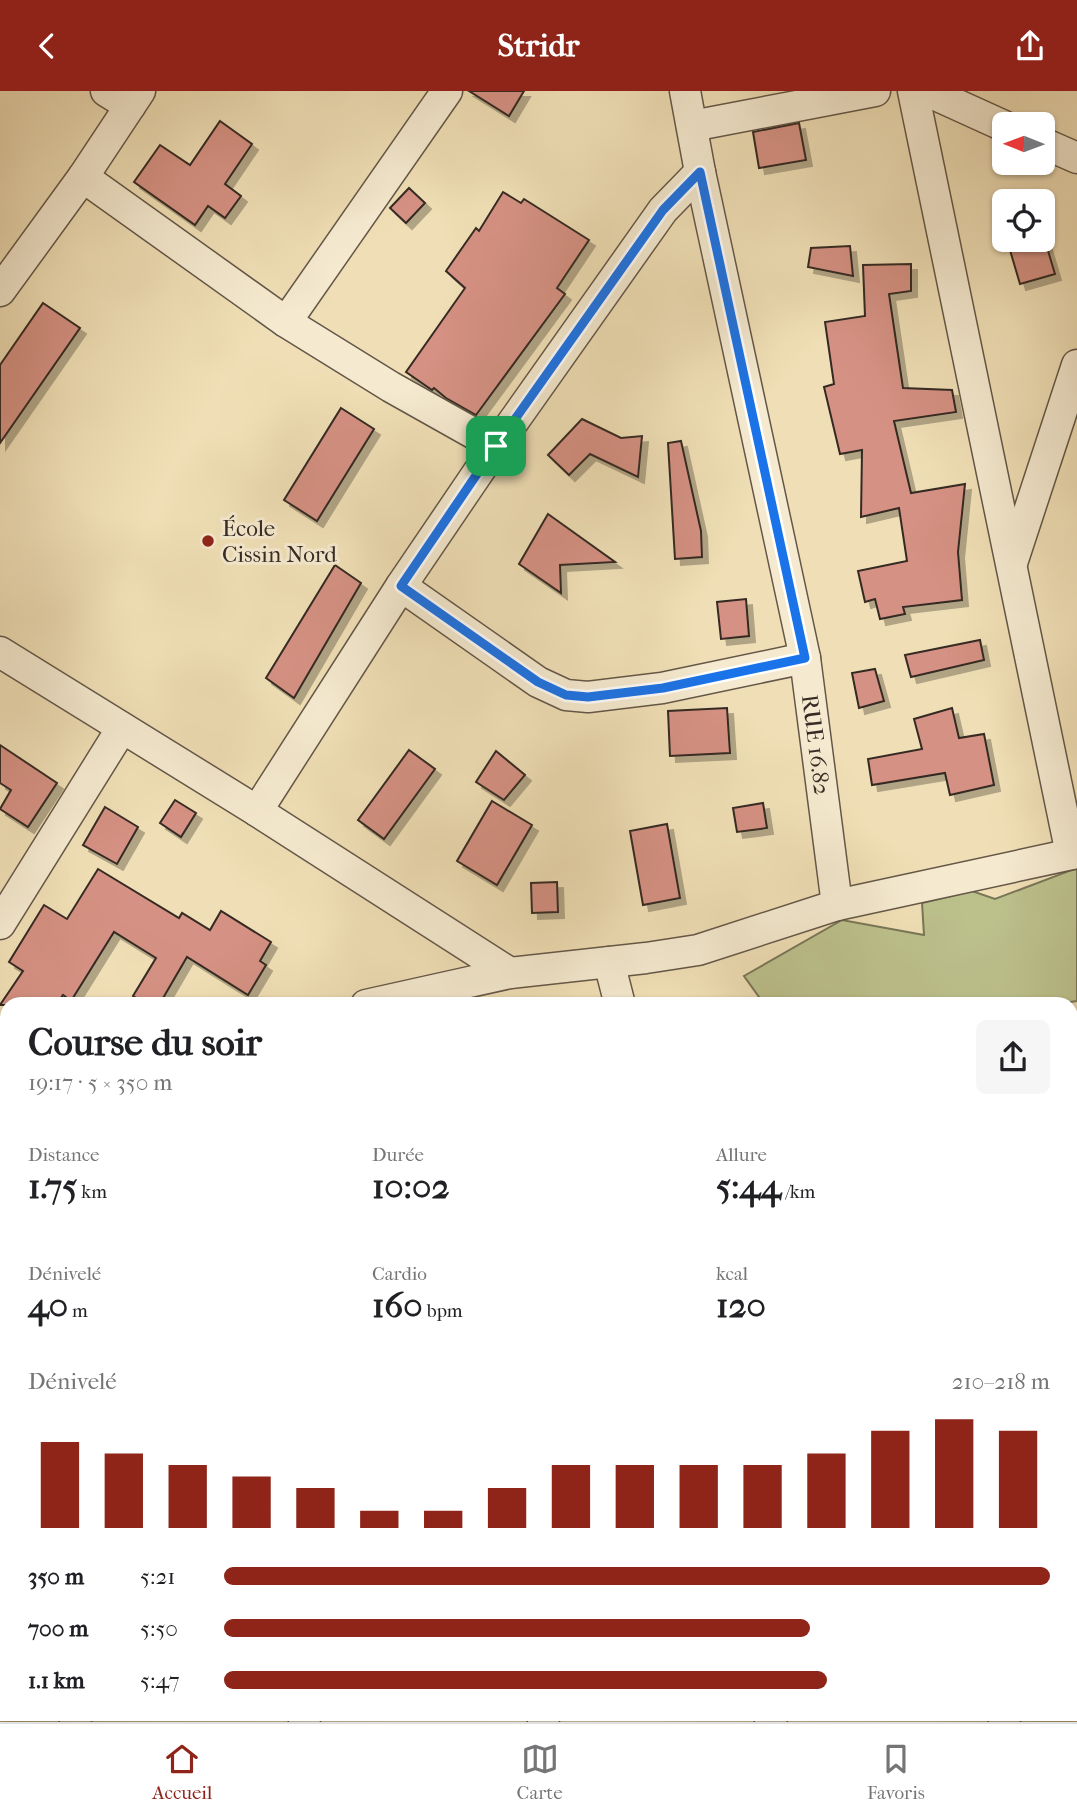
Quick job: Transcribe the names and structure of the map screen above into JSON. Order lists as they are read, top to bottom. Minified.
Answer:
{"streets":{"street":["RUE 16.82"]},"places":["École Cissin Nord"],"north":"left","page":{"header":"Stridr","heading":["Course du soir","19:17 · 5 × 350 m"],"stats":[["Distance","1.75 km"],["Durée","10:02"],["Allure","5:44 /km"],["Dénivelé","40 m"],["Cardio","160 bpm"],["kcal","120"]],"chart":["Dénivelé","210–218 m"],"list":[{"name":"350 m","note":"5:21"},{"name":"700 m","note":"5:50"},{"name":"1.1 km","note":"5:47"}],"tabs":["Accueil","Carte","Favoris"]}}
